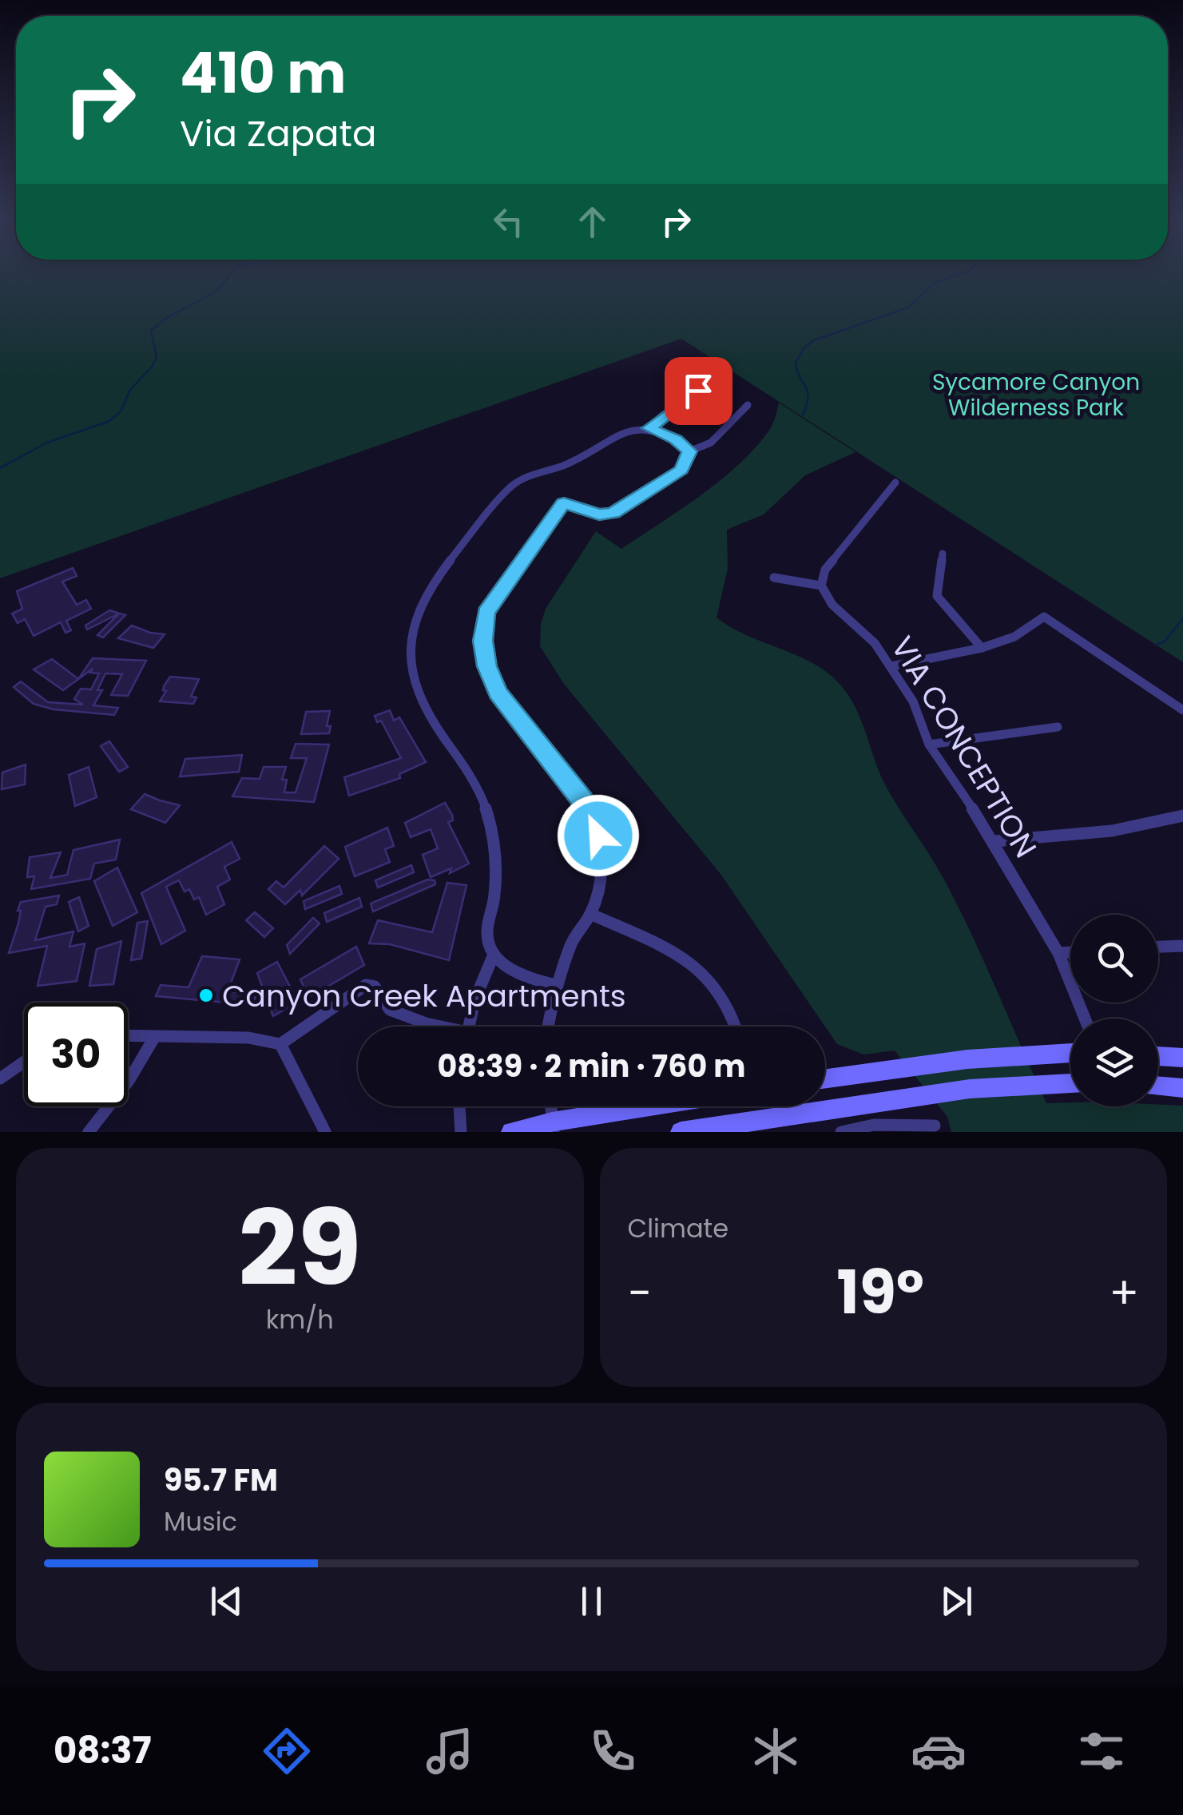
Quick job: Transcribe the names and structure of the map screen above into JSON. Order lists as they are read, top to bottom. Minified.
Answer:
{"streets":{"street":["VIA CONCEPTION"]},"parks":["Sycamore Canyon Wilderness Park"],"places":["Canyon Creek Apartments"],"page":{"turn":["410 m","Via Zapata"],"limit":"30","trip":"08:39 · 2 min · 760 m","tile":[["29","km/h"],"Climate"],"heat":["−","19°","+"],"song":["95.7 FM","Music"],"tabs":"08:37"}}
